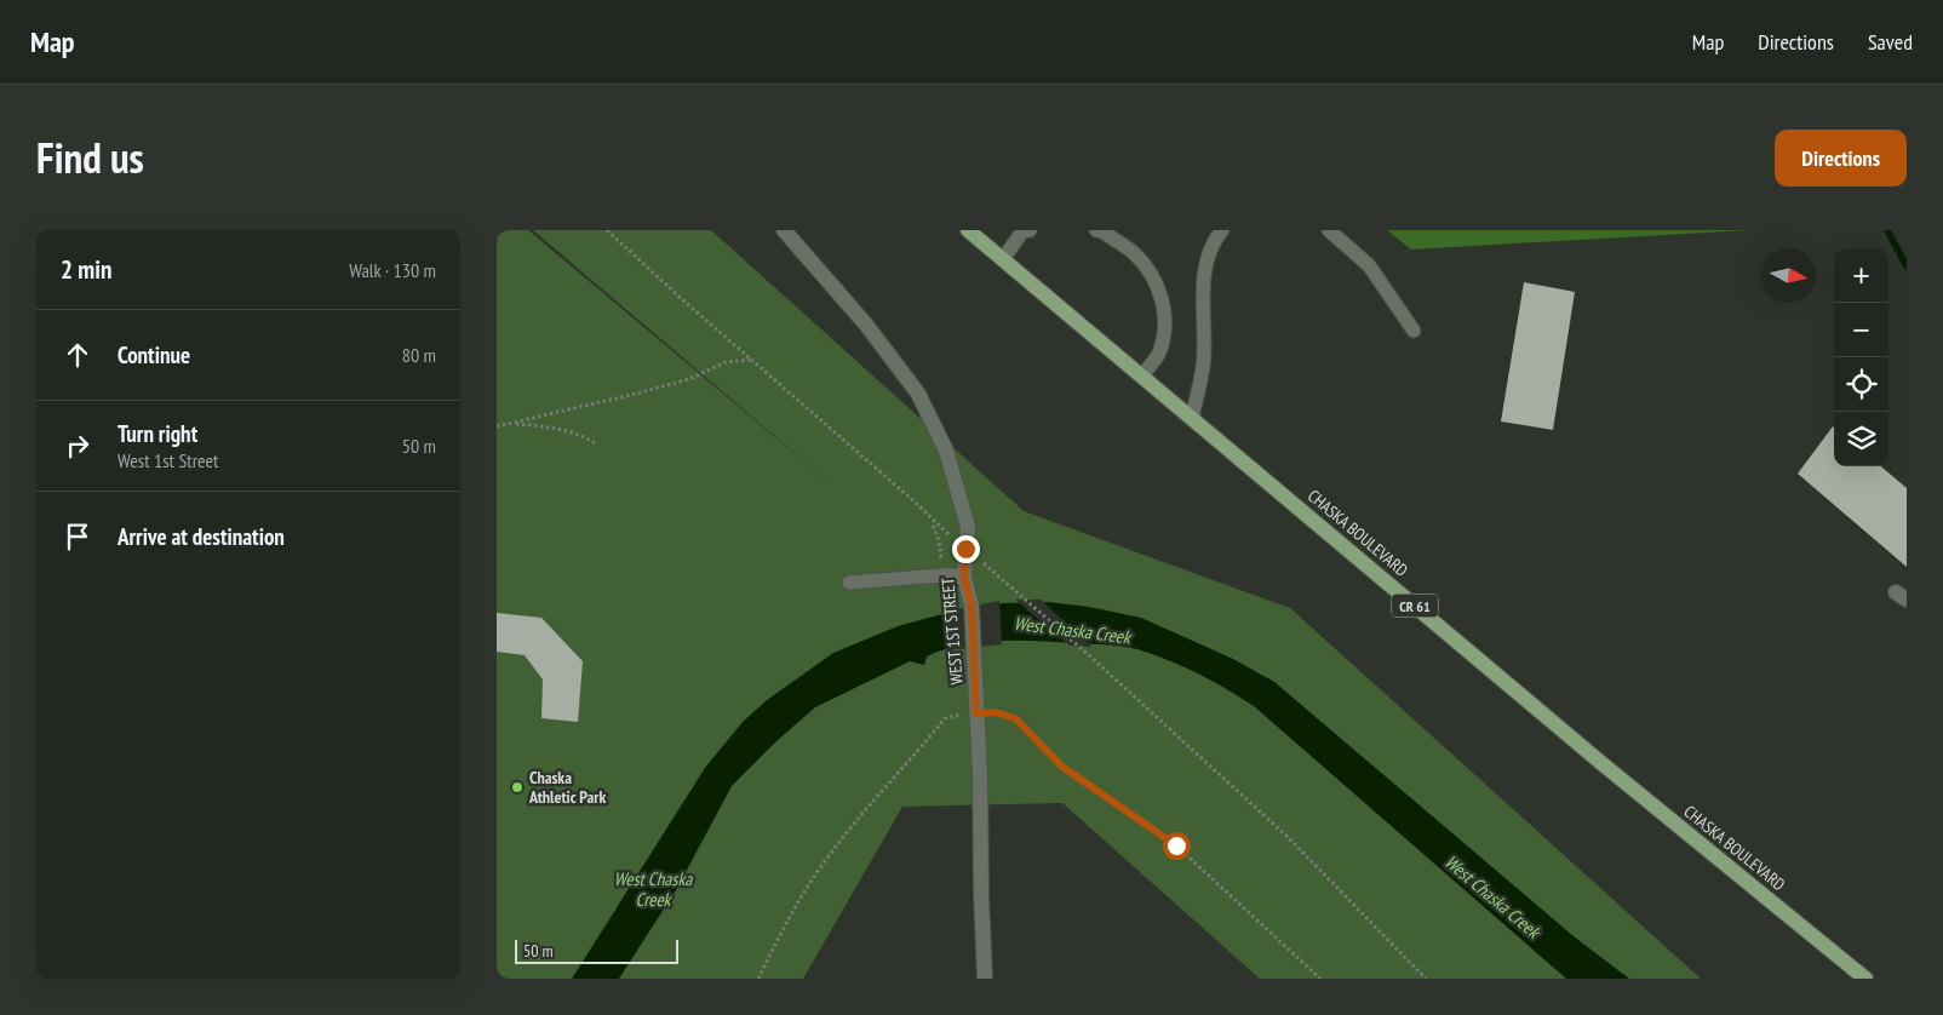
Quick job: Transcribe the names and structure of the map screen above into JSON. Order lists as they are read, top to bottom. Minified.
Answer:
{"streets":{"main road":["CHASKA BOULEVARD","CR 61"],"street":["WEST 1ST STREET"]},"water":["West Chaska Creek"],"places":["Chaska Athletic Park"],"scale_bar":"50 m","north":"right","page":{"header":"Map","nav":["Map","Directions","Saved"],"title":"Find us","buttons":"Directions","heading":["2 min","Walk · 130 m"],"map_buttons":["+","−"],"list":[["Continue","80 m"],["Turn right","West 1st Street","50 m"],"Arrive at destination"],"scale":"50 m"}}
